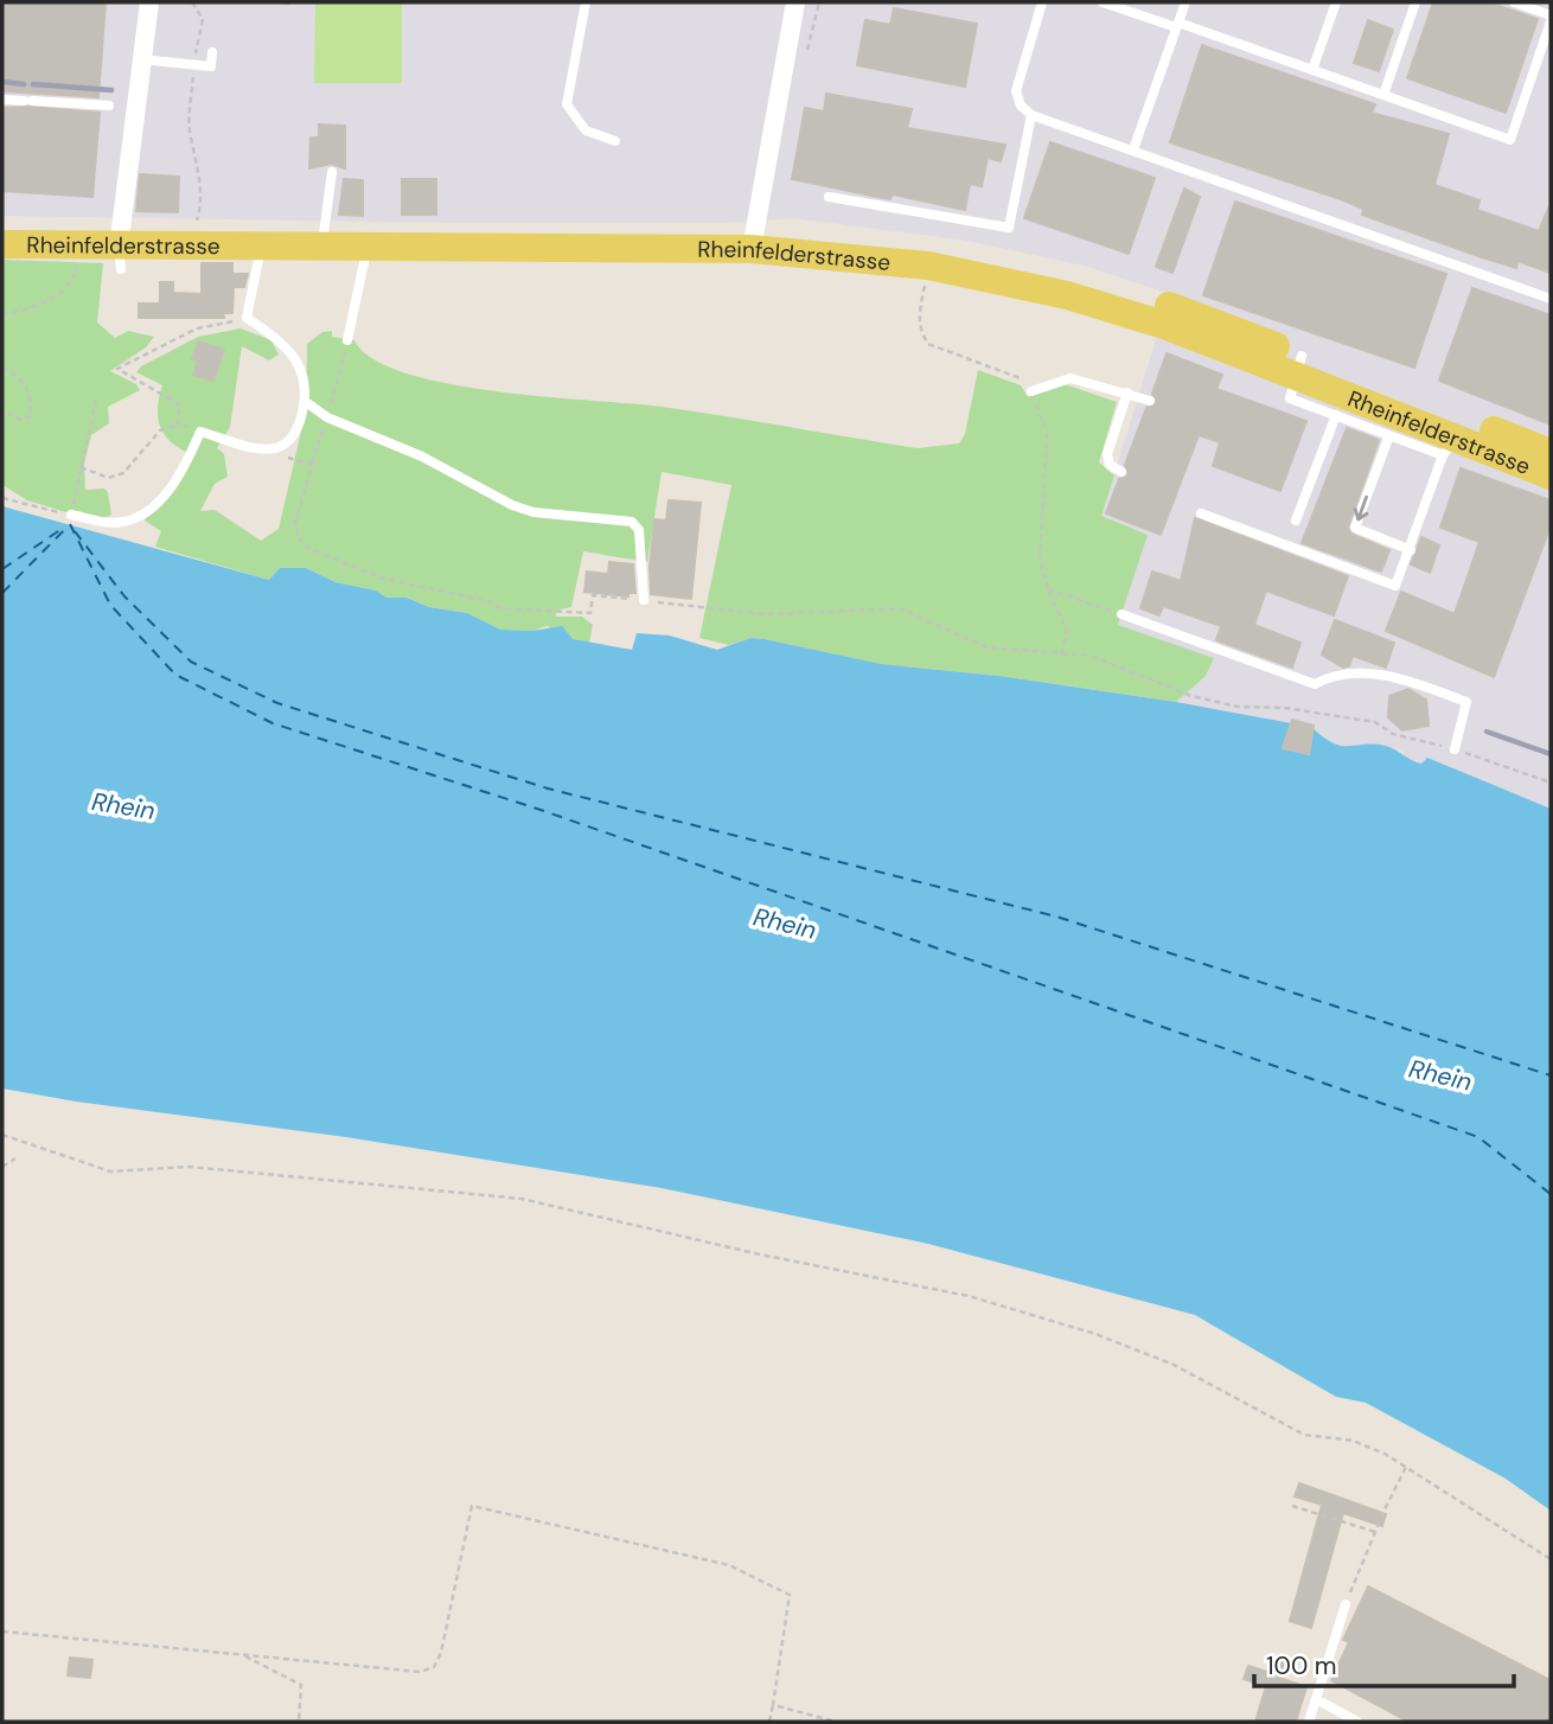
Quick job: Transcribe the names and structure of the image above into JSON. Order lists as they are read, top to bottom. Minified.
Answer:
{"streets":{"main road":["Rheinfelderstrasse"]},"water":["Rhein"],"scale_bar":"100 m"}
